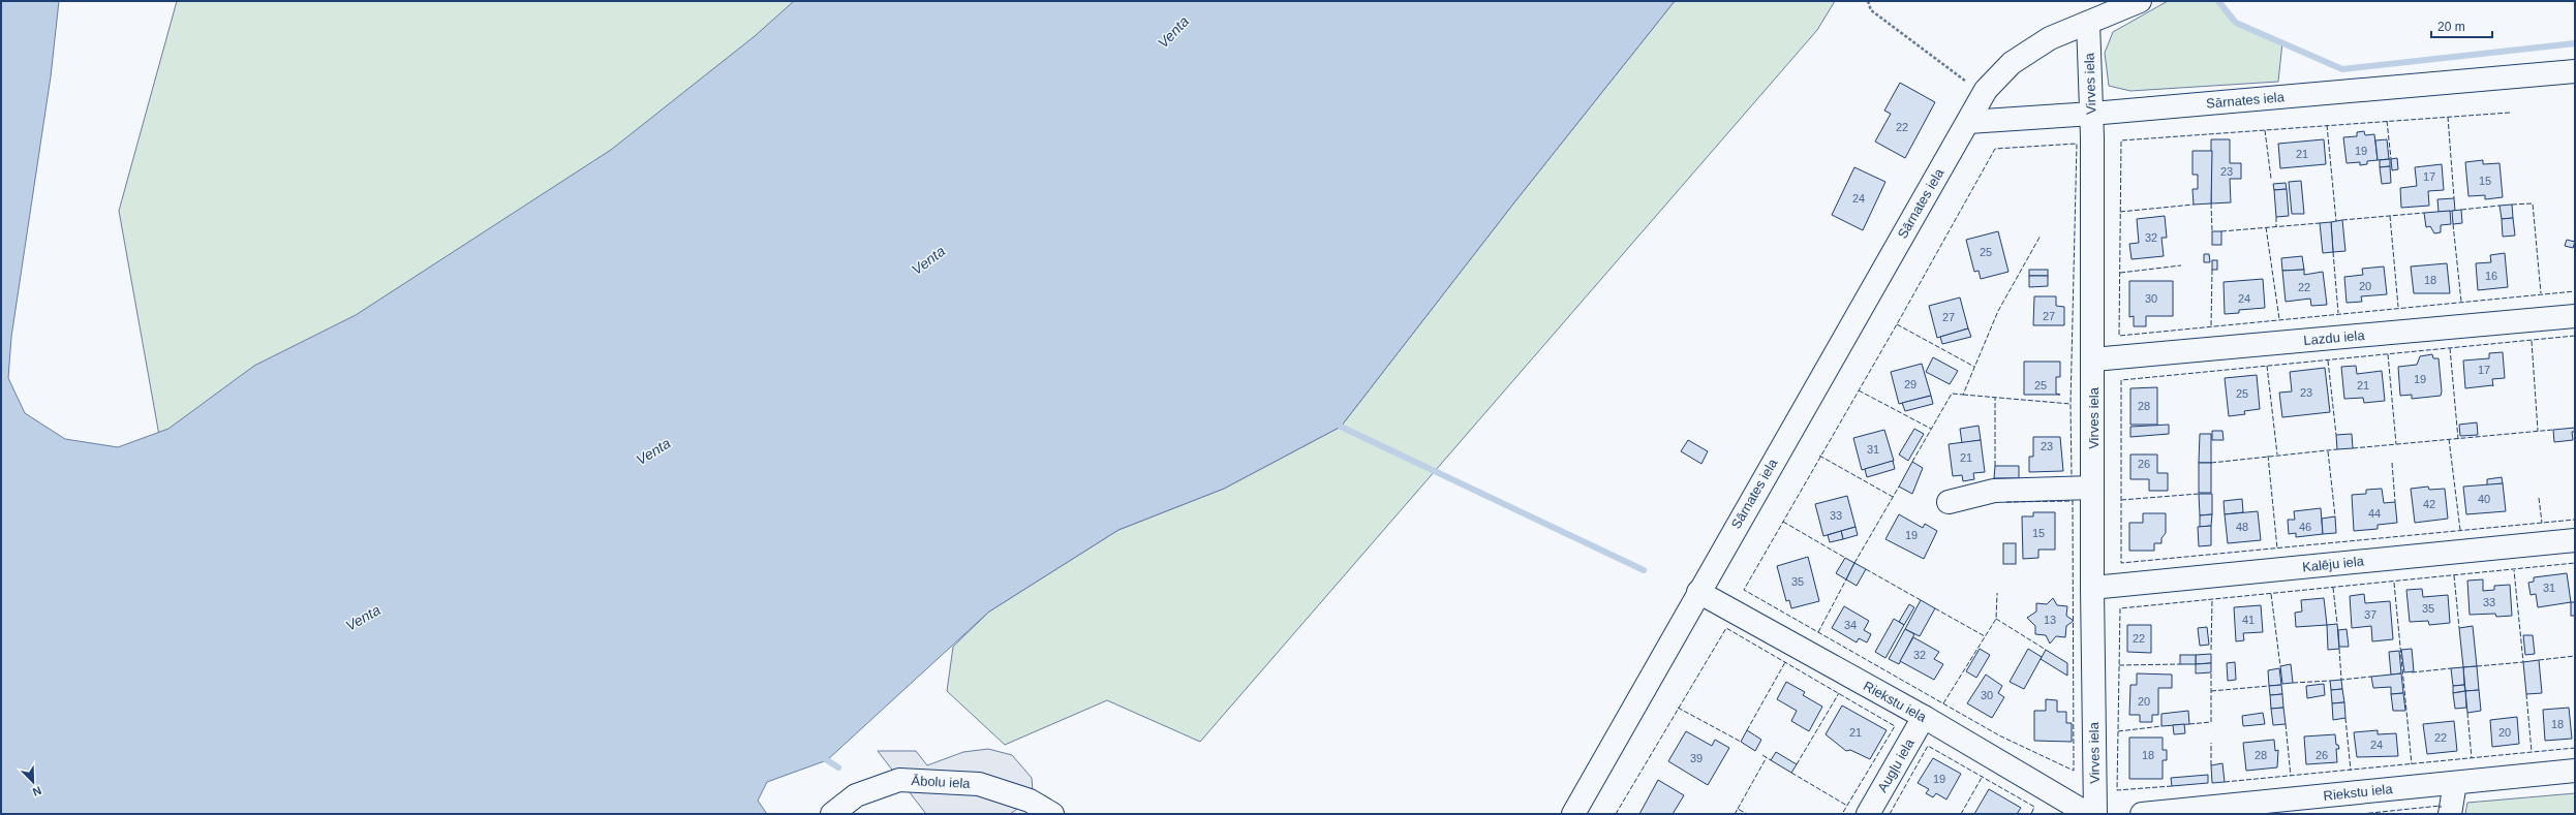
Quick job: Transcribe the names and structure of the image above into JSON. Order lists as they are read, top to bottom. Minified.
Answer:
{"streets":{"street":["Virves iela","Sārnates iela","Lazdu iela","Kalēju iela","Riekstu iela","Augļu iela","Ābolu iela"]},"crossings":[["Virves iela","Sārnates iela"],["Virves iela","Lazdu iela"],["Virves iela","Kalēju iela"],["Sārnates iela","Riekstu iela"],["Riekstu iela","Augļu iela"]],"water":["Venta"],"house_numbers":["22","19","21","23","17","15","24","32","25","16","18","20","22","30","24","27","27","17","19","29","25","21","23","25","28","23","31","21","26","40","42","44","33","48","46","15","19","35","31","33","35","37","13","41","34","22","32","30","20","18","21","20","22","24","18","28","26","39","19"],"scale_bar":"20 m","north":"bottom right"}
